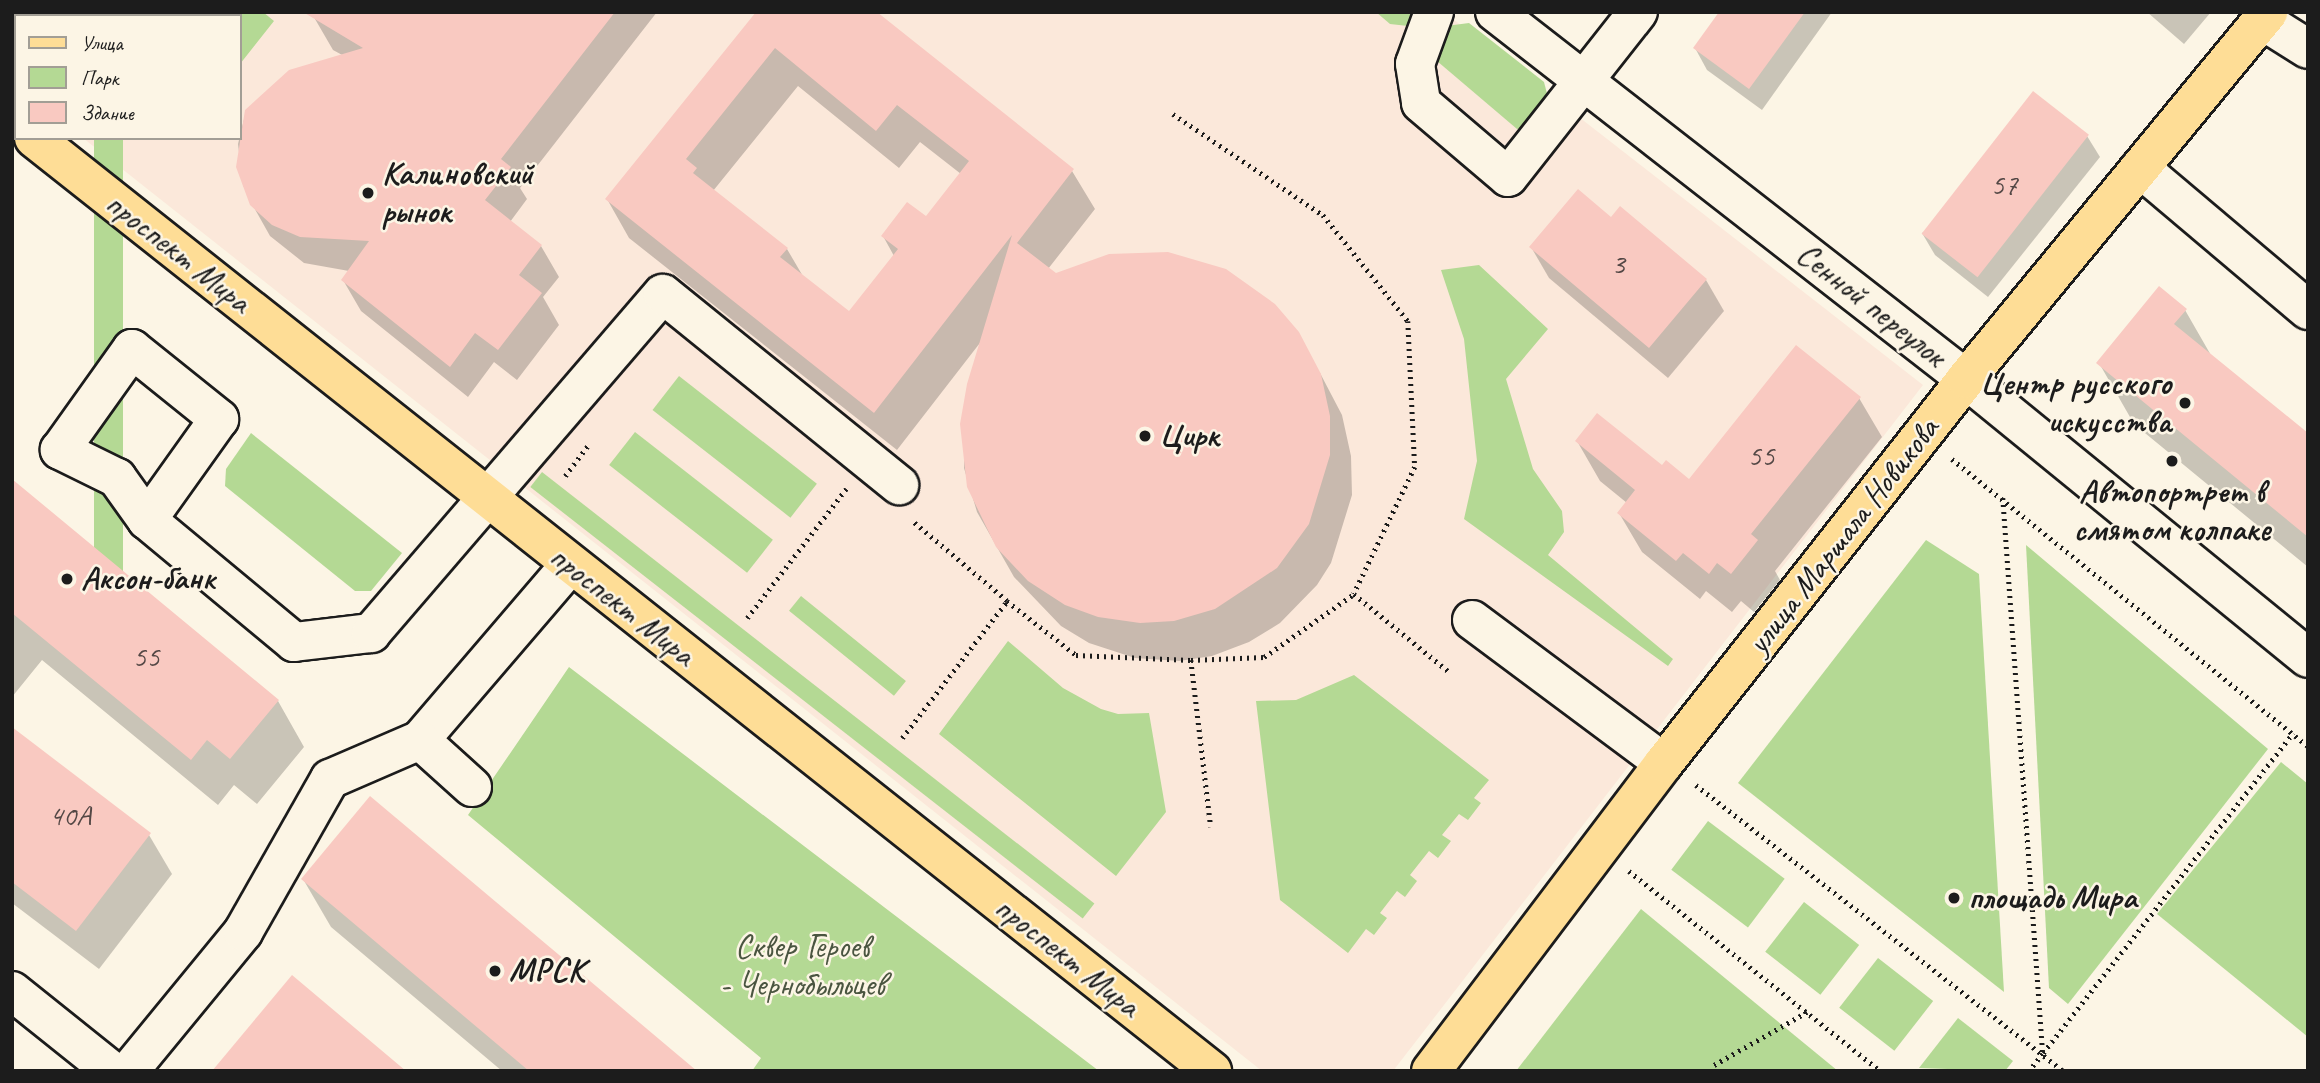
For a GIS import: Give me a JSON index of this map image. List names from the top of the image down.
{
  "streets": {
    "main road": ["проспект Мира", "улица Маршала Новикова"],
    "street": ["Сенной переулок"]
  },
  "crossings": [
    ["Сенной переулок", "улица Маршала Новикова"]
  ],
  "parks": ["Сквер Героев - Чернобыльцев"],
  "places": [
    "Калиновский рынок",
    "Центр русского искусства",
    "Цирк",
    "Автопортрет в смятом колпаке",
    "Аксон-банк",
    "площадь Мира",
    "МРСК"
  ],
  "house_numbers": [
    "57",
    "3",
    "55",
    "55",
    "40А"
  ],
  "legend": ["Улица", "Парк", "Здание"]
}
